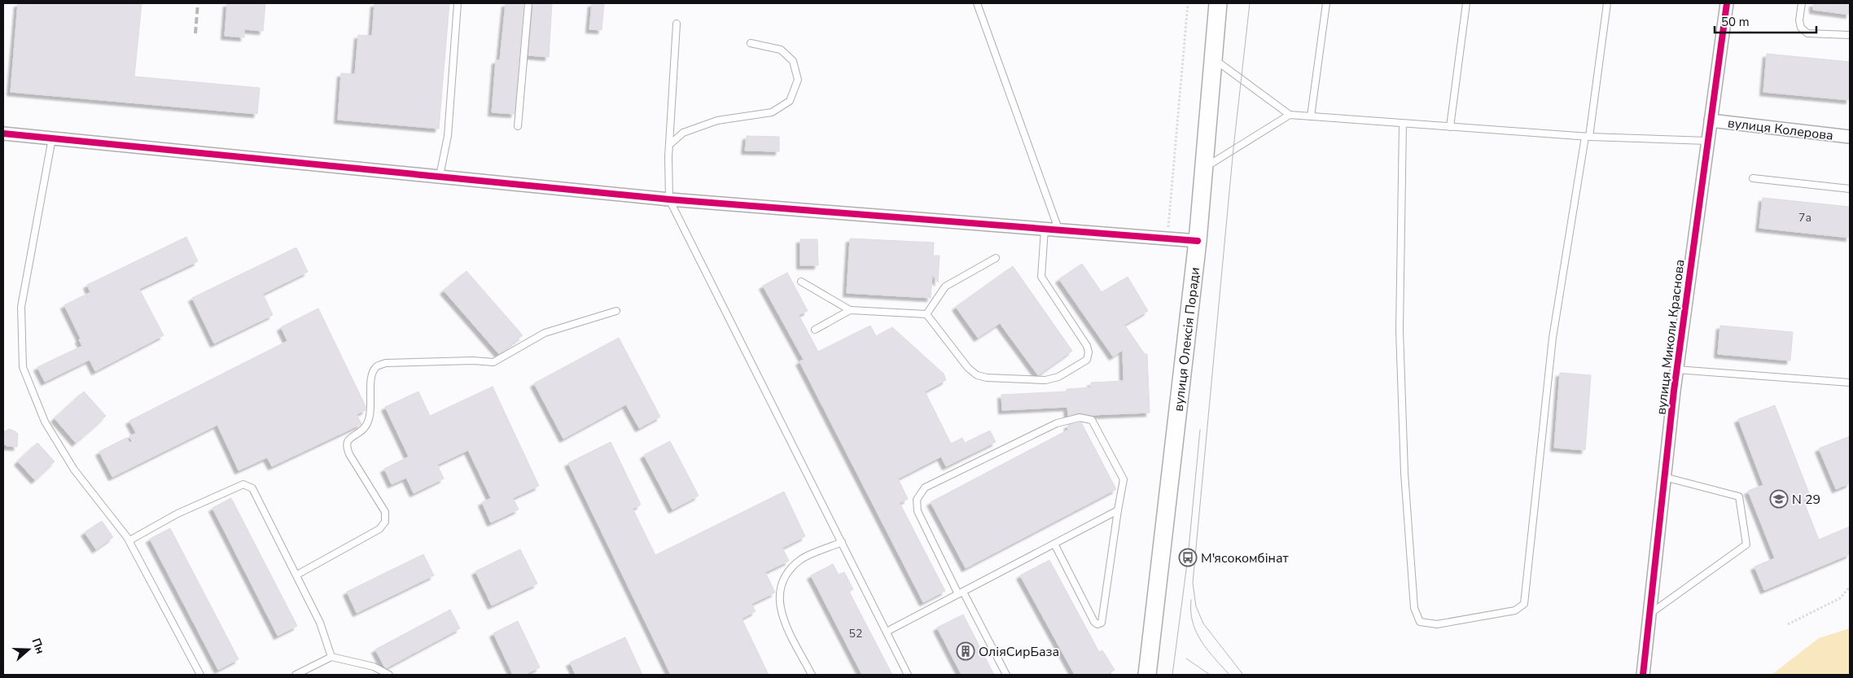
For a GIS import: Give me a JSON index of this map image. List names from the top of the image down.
{
  "streets": {
    "main road": ["вулиця Олексія Поради"],
    "street": ["вулиця Колерова", "вулиця Миколи Краснова"]
  },
  "crossings": [
    ["вулиця Колерова", "вулиця Миколи Краснова"]
  ],
  "places": {
    "school or university": ["N 29"],
    "bus stop": ["М'ясокомбінат"],
    "building": ["ОліяСирБаза"]
  },
  "house_numbers": ["7а", "52"],
  "scale_bar": "50 m",
  "north": "right"
}
